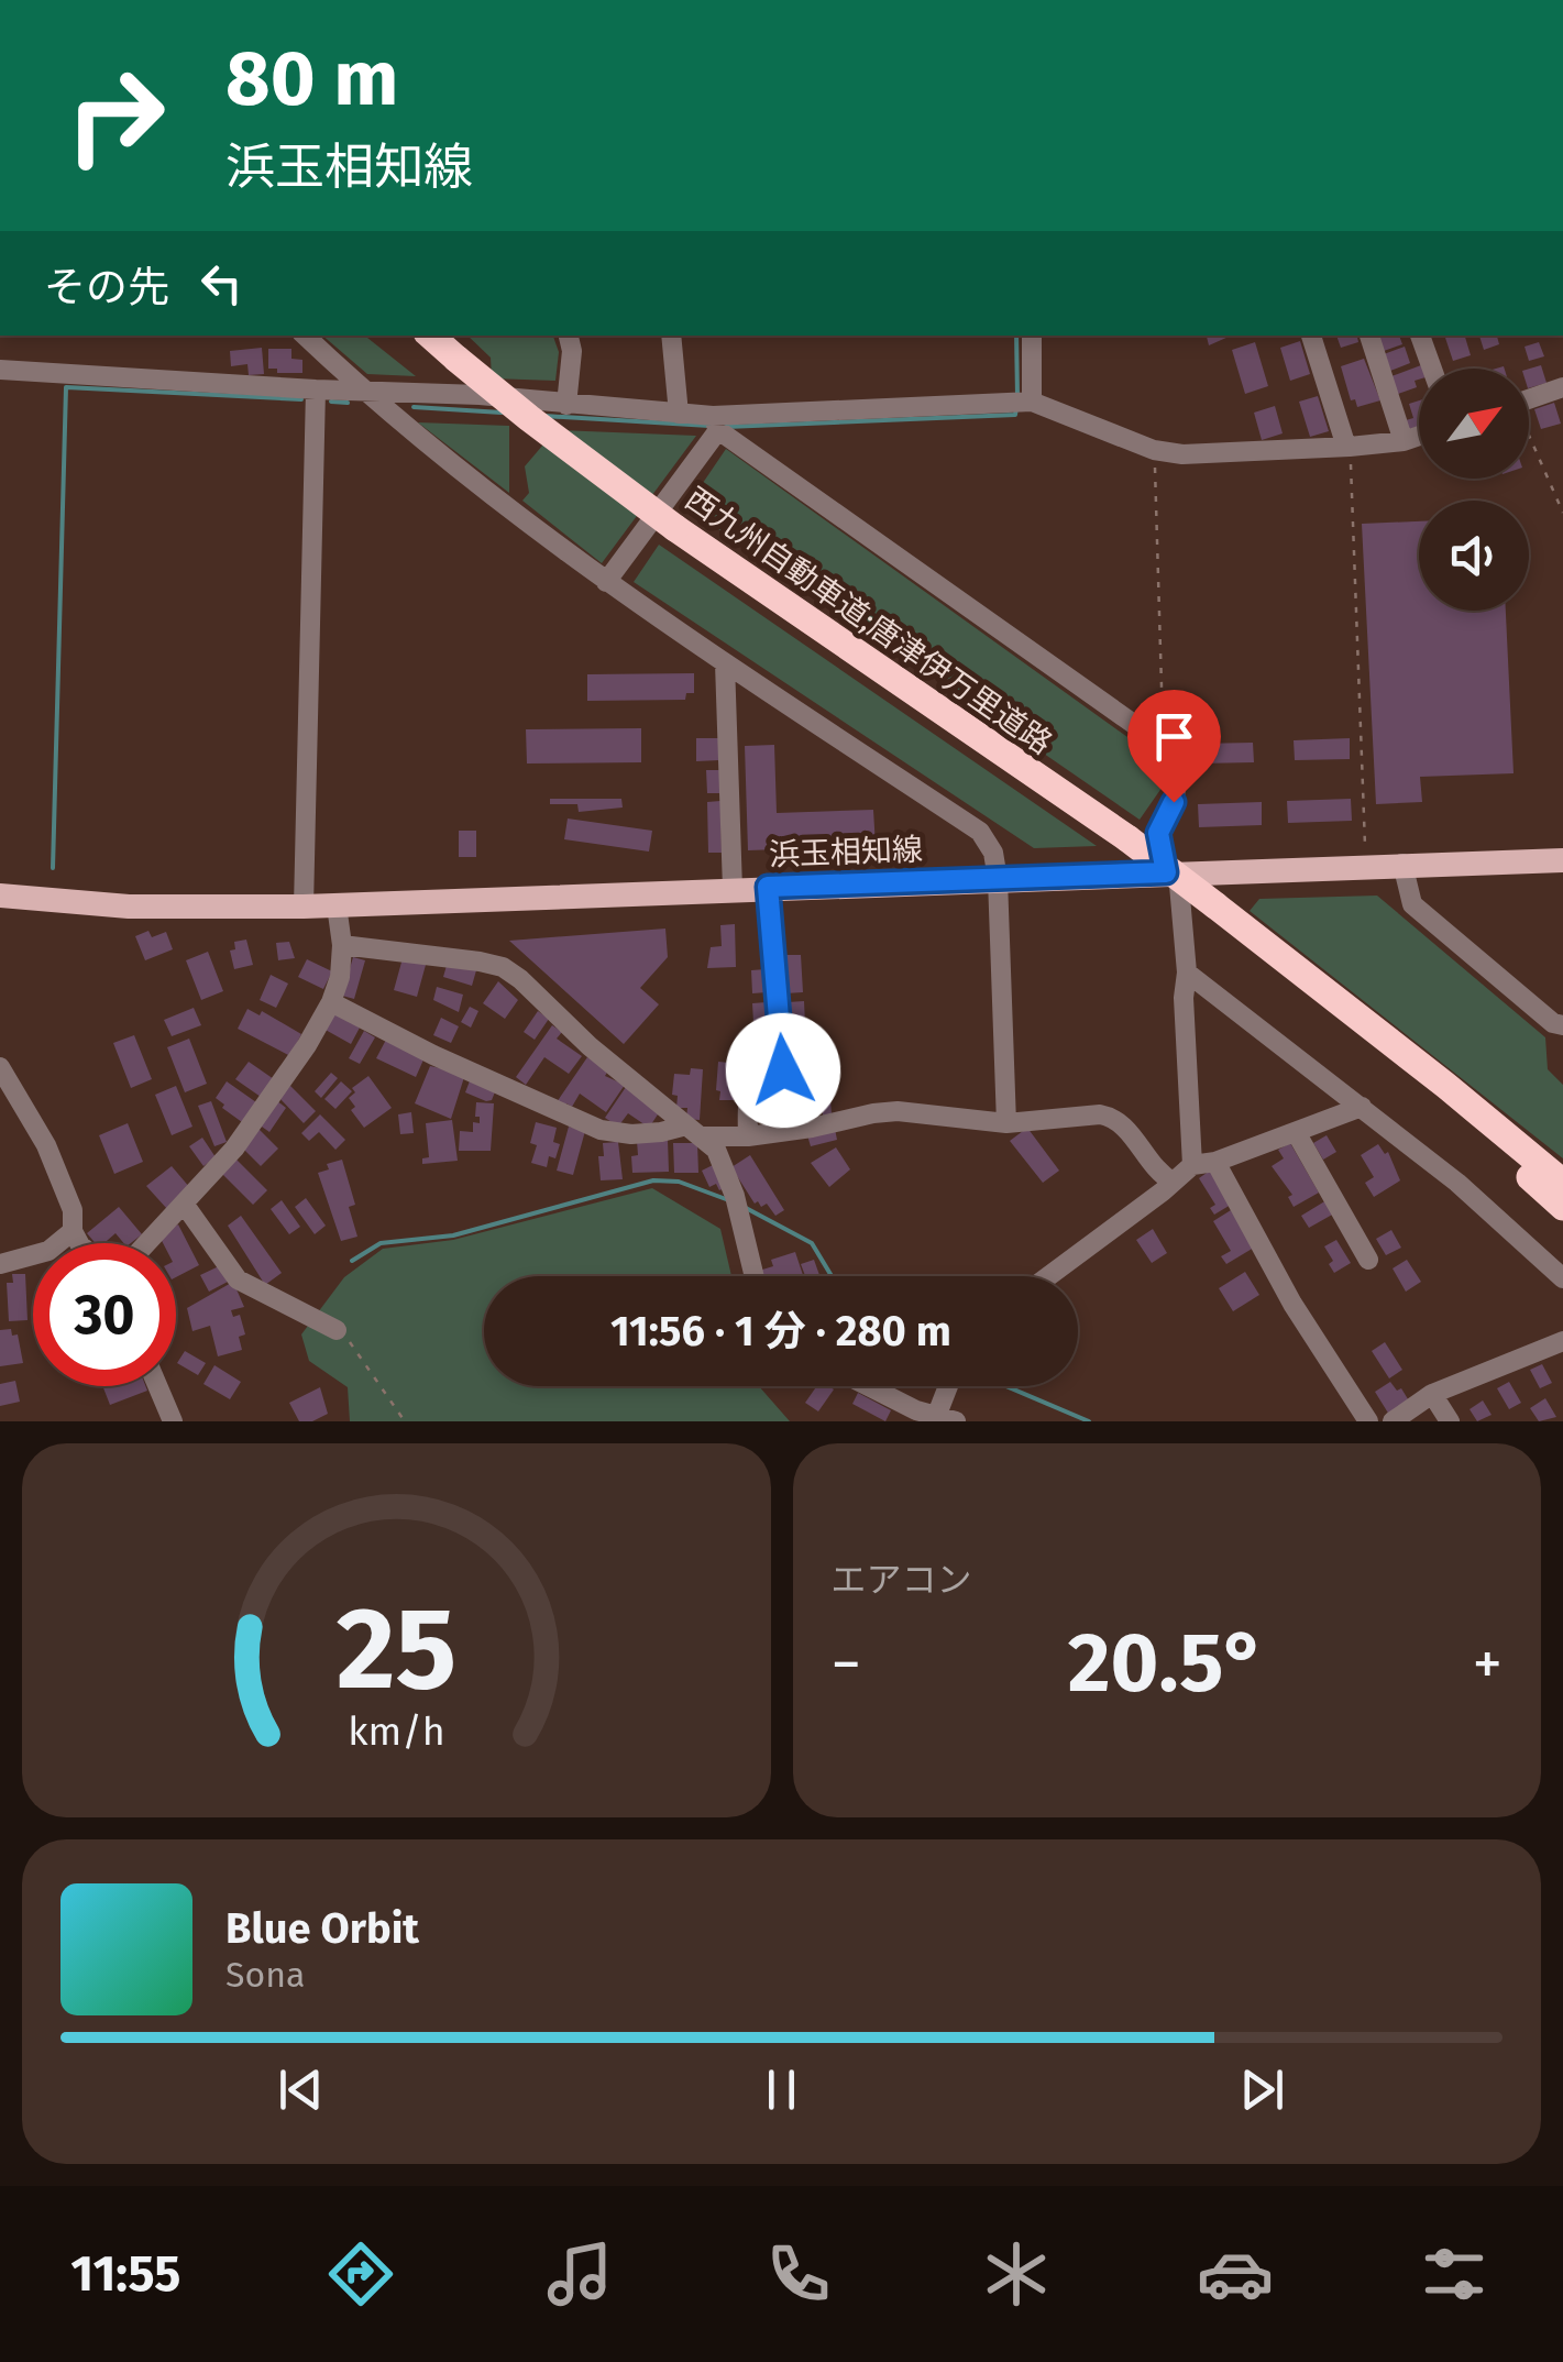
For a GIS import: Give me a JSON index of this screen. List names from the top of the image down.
{
  "streets": {
    "highway": ["西九州自動車道;唐津伊万里道路"],
    "main road": ["浜玉相知線"]
  },
  "north": "top right",
  "page": {
    "turn": ["80 m", "浜玉相知線"],
    "then": "その先",
    "limit": "30",
    "trip": "11:56 · 1 分 · 280 m",
    "tile": "エアコン",
    "heat": ["−", "20.5°", "+"],
    "song": ["Blue Orbit", "Sona"],
    "tabs": "11:55",
    "gauge": ["25", "km/h"]
  }
}
